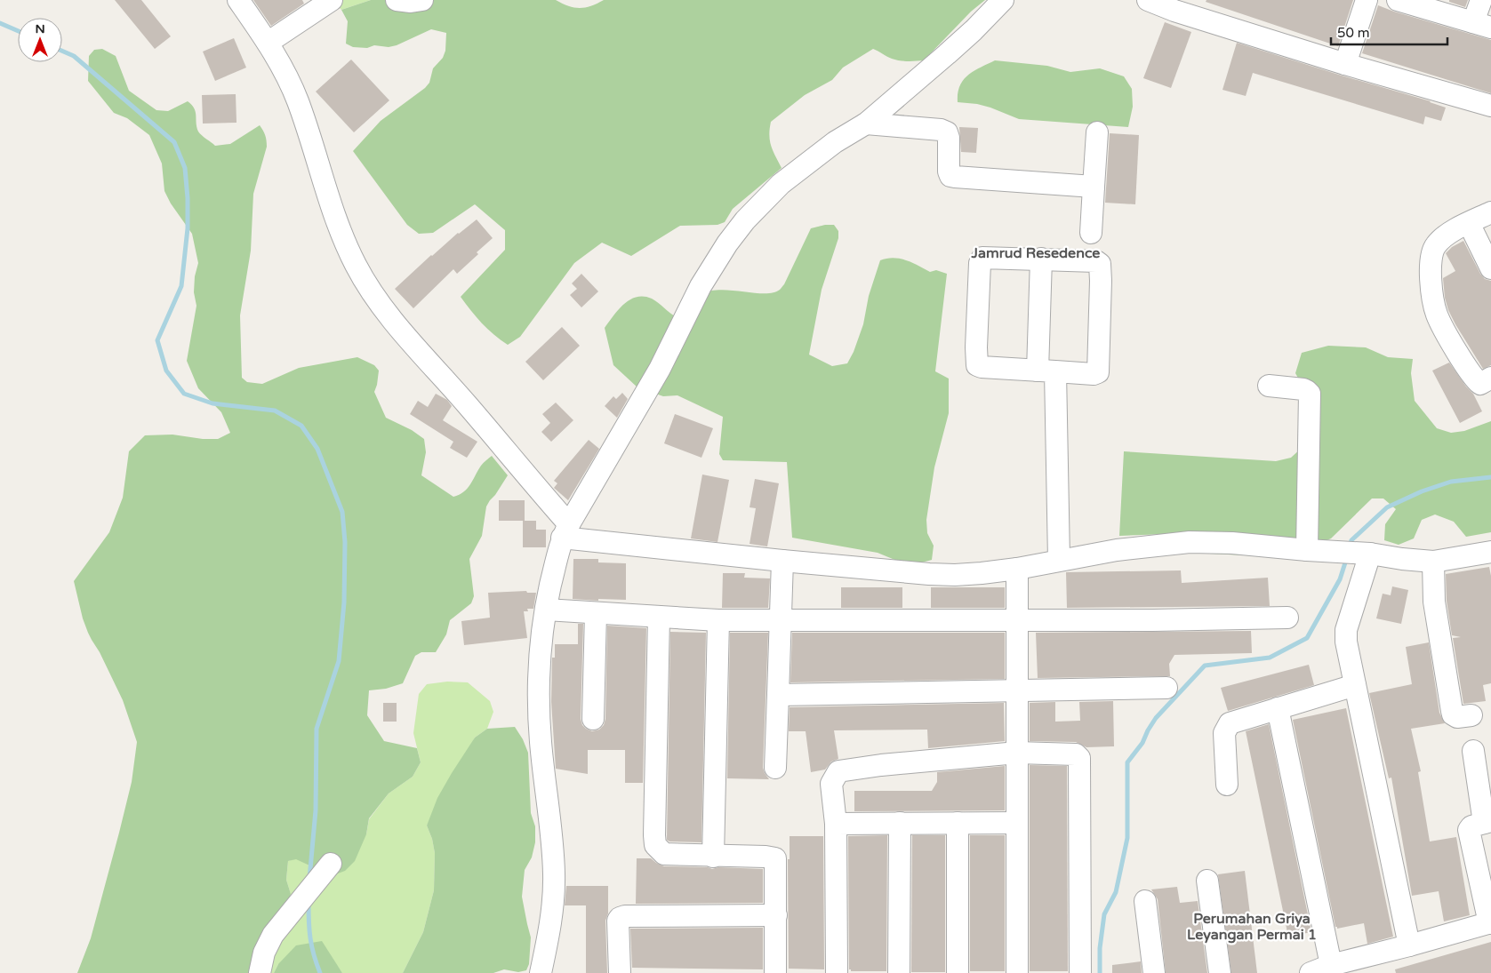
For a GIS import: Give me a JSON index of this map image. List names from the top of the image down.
{
  "districts": ["Jamrud Resedence", "Perumahan Griya Leyangan Permai 1"],
  "scale_bar": "50 m",
  "north": "top"
}
